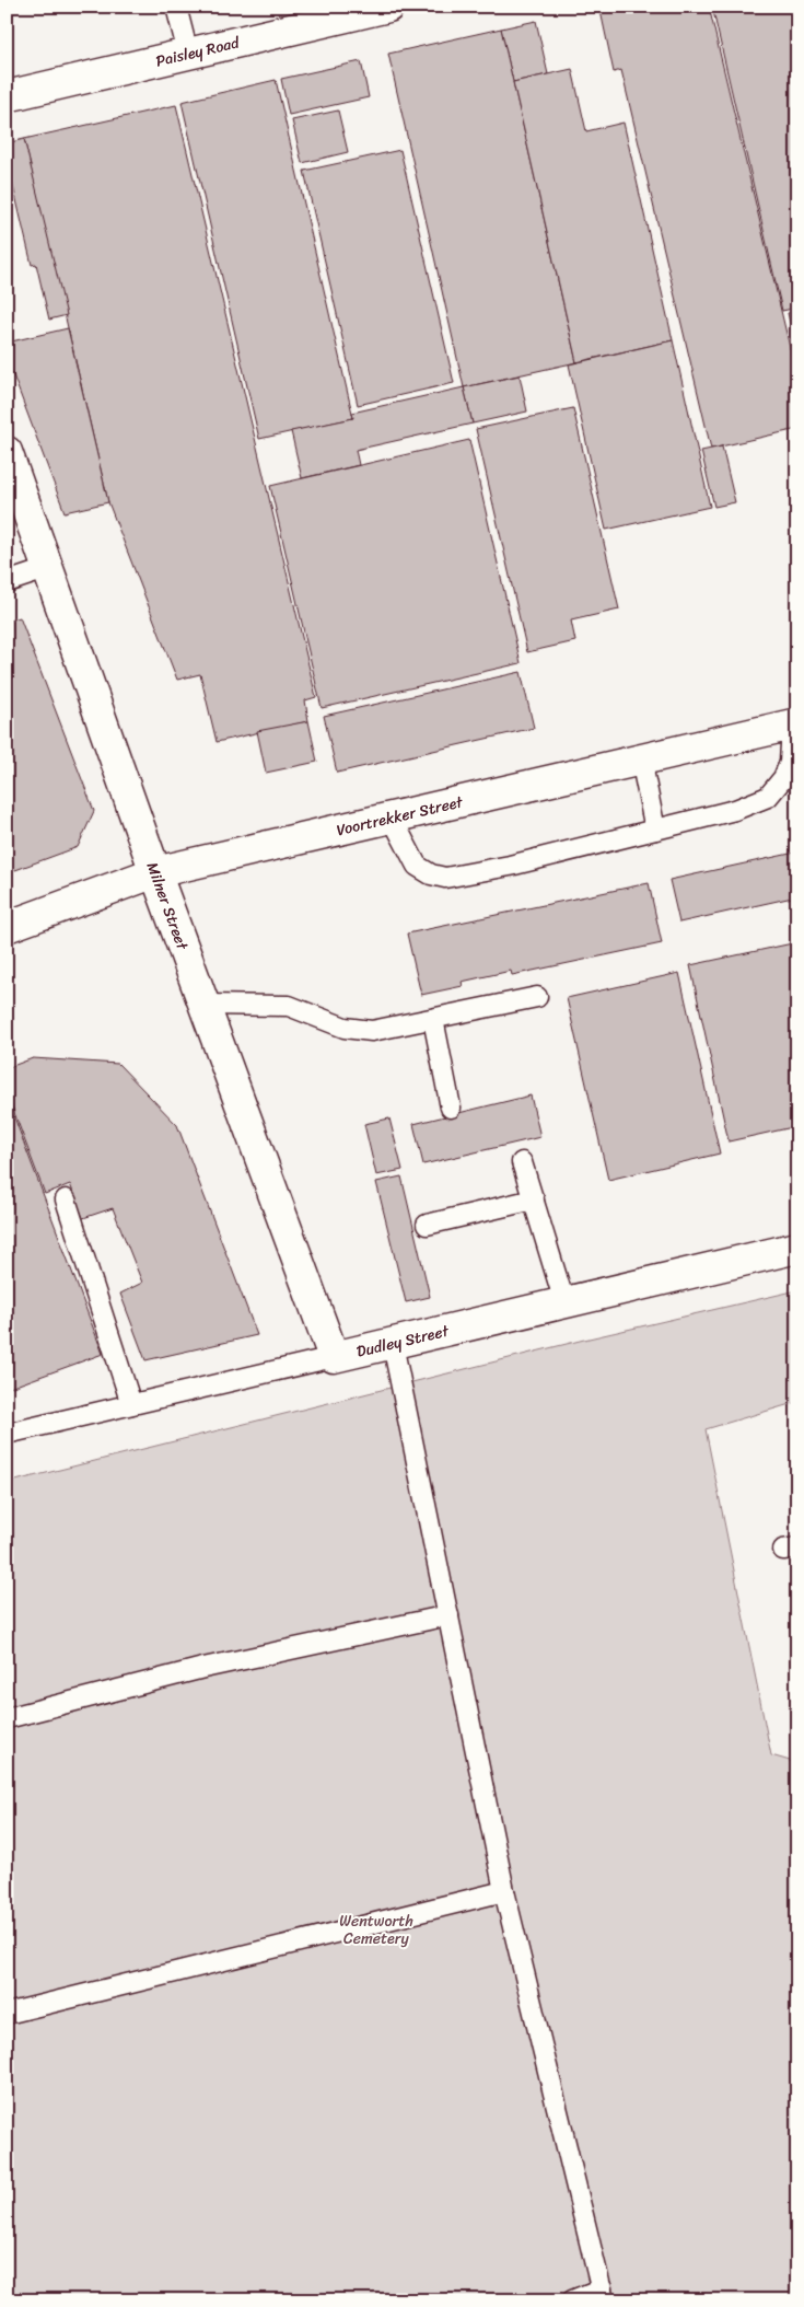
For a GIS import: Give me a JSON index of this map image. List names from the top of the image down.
{
  "streets": {
    "street": [
      "Paisley Road",
      "Voortrekker Street",
      "Milner Street",
      "Dudley Street"
    ]
  },
  "crossings": [
    ["Voortrekker Street", "Milner Street"],
    ["Milner Street", "Dudley Street"]
  ],
  "parks": ["Wentworth Cemetery"]
}
